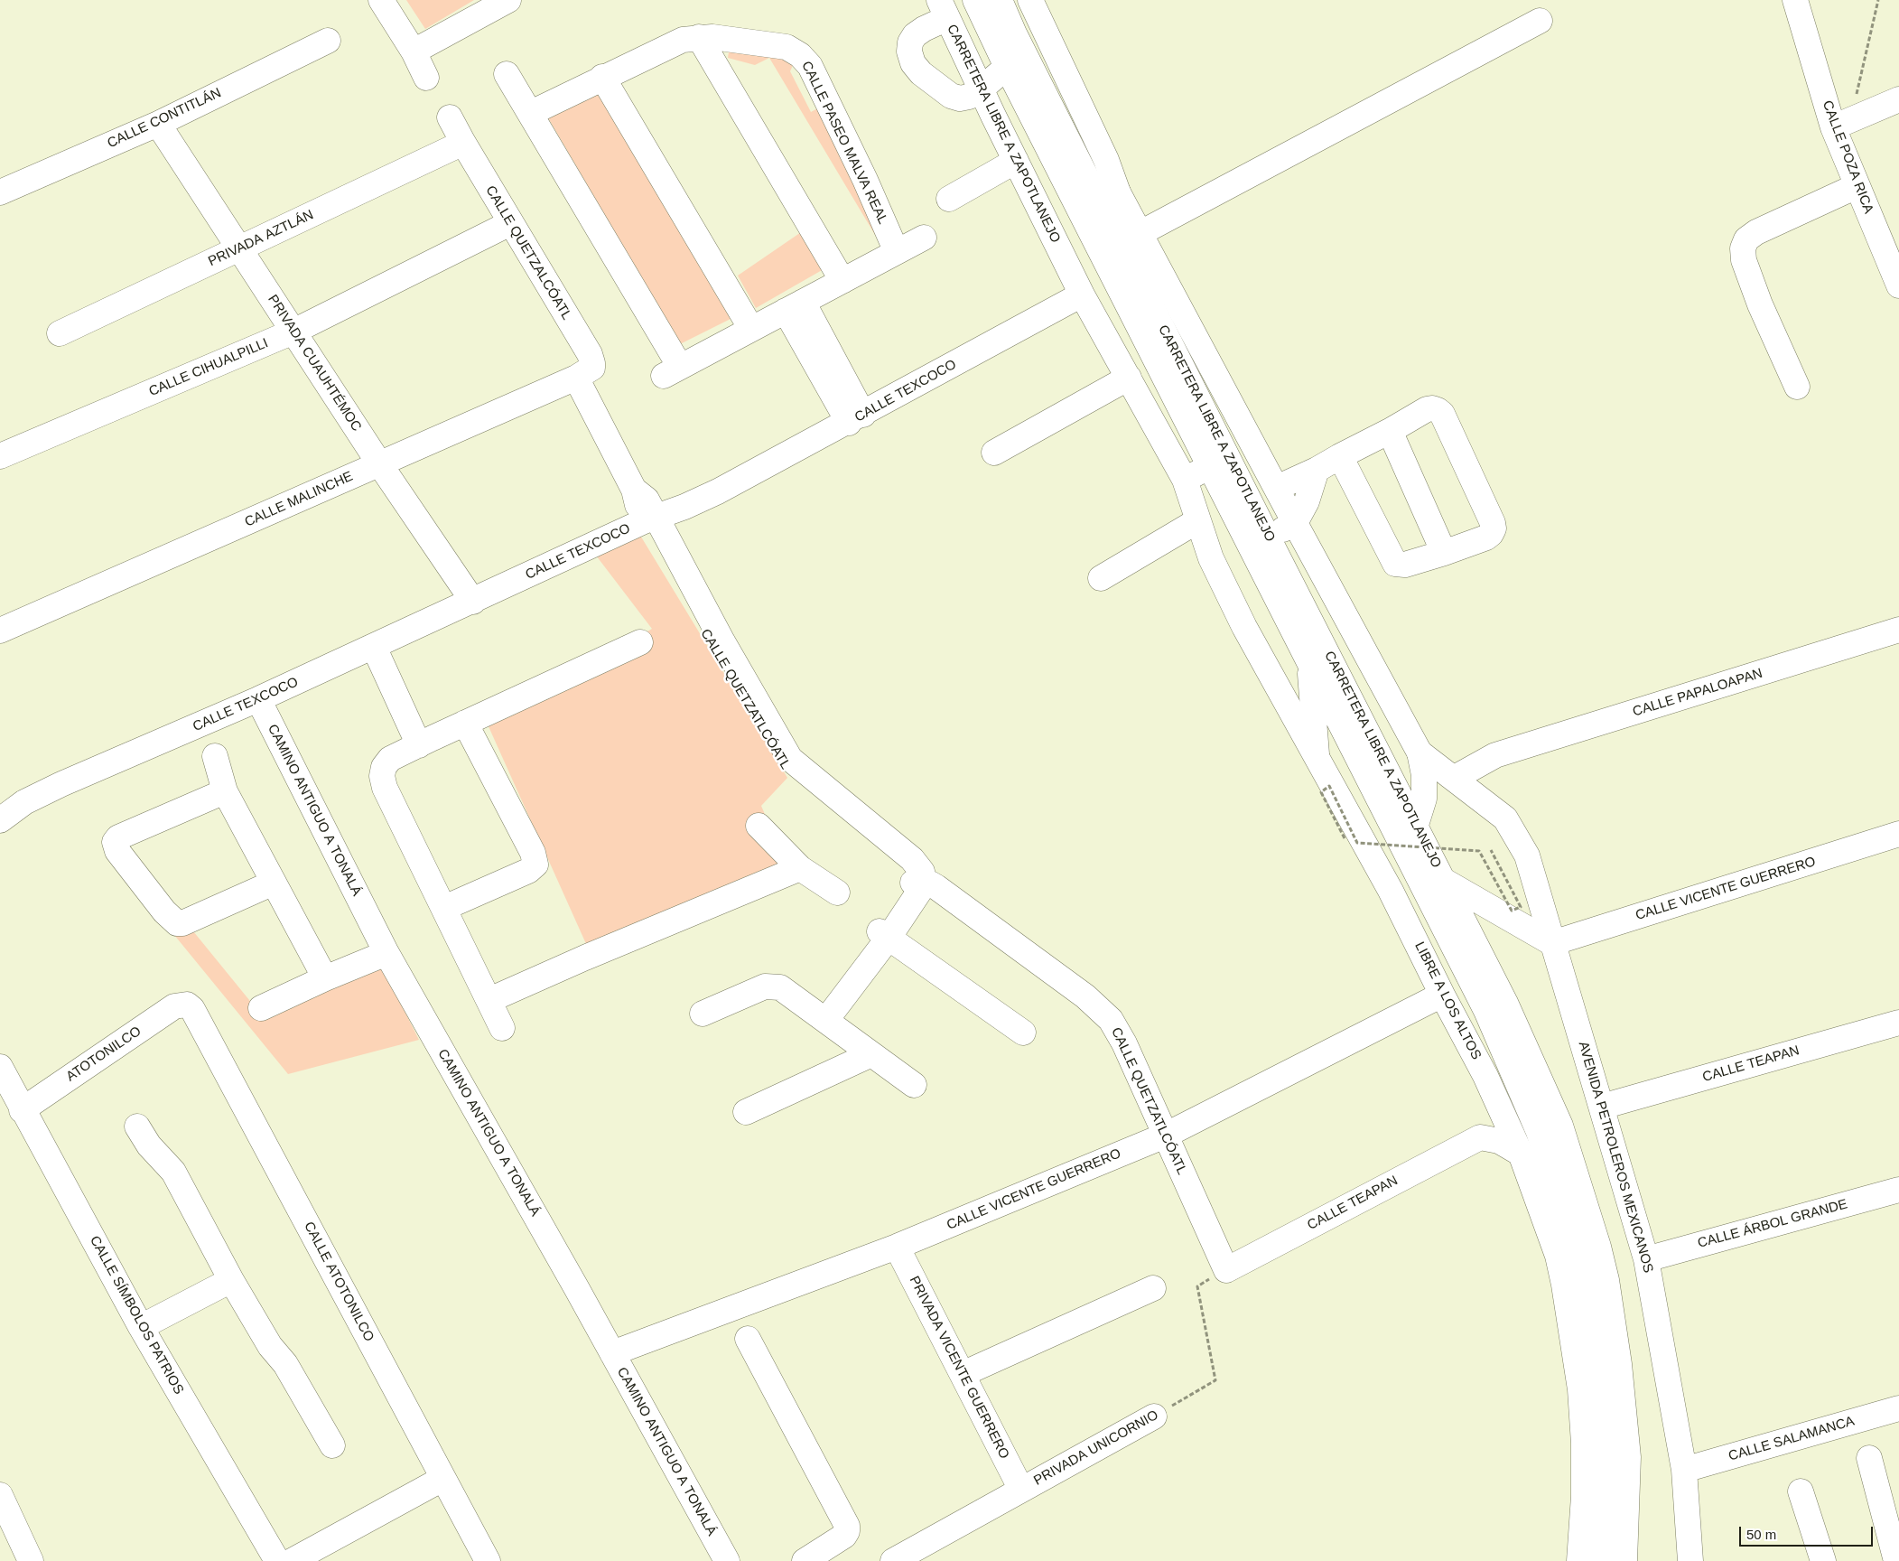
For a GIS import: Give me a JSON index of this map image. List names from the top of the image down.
{
  "streets": {
    "street": [
      "CALLE CONTITLÁN",
      "CARRETERA LIBRE A ZAPOTLANEJO",
      "CALLE PASEO MALVA REAL",
      "CALLE POZA RICA",
      "PRIVADA AZTLÁN",
      "CALLE QUETZALCÓATL",
      "PRIVADA CUAUHTÉMOC",
      "CALLE CIHUALPILLI",
      "CALLE TEXCOCO",
      "CALLE MALINCHE",
      "CALLE PAPALOAPAN",
      "CALLE QUETZATLCÓATL",
      "CAMINO ANTIGUO A TONALÁ",
      "CALLE VICENTE GUERRERO",
      "LIBRE A LOS ALTOS",
      "ATOTONILCO",
      "CALLE TEAPAN",
      "AVENIDA PETROLEROS MEXICANOS",
      "CALLE ÁRBOL GRANDE",
      "CALLE ATOTONILCO",
      "CALLE SÍMBOLOS PATRIOS",
      "PRIVADA VICENTE GUERRERO",
      "CALLE SALAMANCA",
      "PRIVADA UNICORNIO"
    ]
  },
  "crossings": [
    ["CALLE CONTITLÁN", "PRIVADA CUAUHTÉMOC"],
    ["CARRETERA LIBRE A ZAPOTLANEJO", "CALLE TEXCOCO"],
    ["CARRETERA LIBRE A ZAPOTLANEJO", "LIBRE A LOS ALTOS"],
    ["PRIVADA AZTLÁN", "CALLE QUETZALCÓATL"],
    ["PRIVADA AZTLÁN", "PRIVADA CUAUHTÉMOC"],
    ["CALLE QUETZALCÓATL", "CALLE CIHUALPILLI"],
    ["CALLE QUETZALCÓATL", "CALLE MALINCHE"],
    ["CALLE QUETZALCÓATL", "CALLE QUETZATLCÓATL"],
    ["PRIVADA CUAUHTÉMOC", "CALLE CIHUALPILLI"],
    ["PRIVADA CUAUHTÉMOC", "CALLE TEXCOCO"],
    ["PRIVADA CUAUHTÉMOC", "CALLE MALINCHE"],
    ["CALLE TEXCOCO", "CALLE QUETZATLCÓATL"],
    ["CALLE TEXCOCO", "CAMINO ANTIGUO A TONALÁ"],
    ["CALLE MALINCHE", "CALLE QUETZATLCÓATL"],
    ["CALLE PAPALOAPAN", "AVENIDA PETROLEROS MEXICANOS"],
    ["CALLE QUETZATLCÓATL", "CALLE VICENTE GUERRERO"],
    ["CALLE QUETZATLCÓATL", "CALLE TEAPAN"],
    ["CAMINO ANTIGUO A TONALÁ", "CALLE VICENTE GUERRERO"],
    ["CALLE VICENTE GUERRERO", "LIBRE A LOS ALTOS"],
    ["CALLE VICENTE GUERRERO", "AVENIDA PETROLEROS MEXICANOS"],
    ["CALLE VICENTE GUERRERO", "PRIVADA VICENTE GUERRERO"],
    ["ATOTONILCO", "CALLE ATOTONILCO"],
    ["ATOTONILCO", "CALLE SÍMBOLOS PATRIOS"],
    ["CALLE TEAPAN", "AVENIDA PETROLEROS MEXICANOS"],
    ["AVENIDA PETROLEROS MEXICANOS", "CALLE ÁRBOL GRANDE"],
    ["AVENIDA PETROLEROS MEXICANOS", "CALLE SALAMANCA"],
    ["PRIVADA VICENTE GUERRERO", "PRIVADA UNICORNIO"]
  ],
  "scale_bar": "50 m"
}
